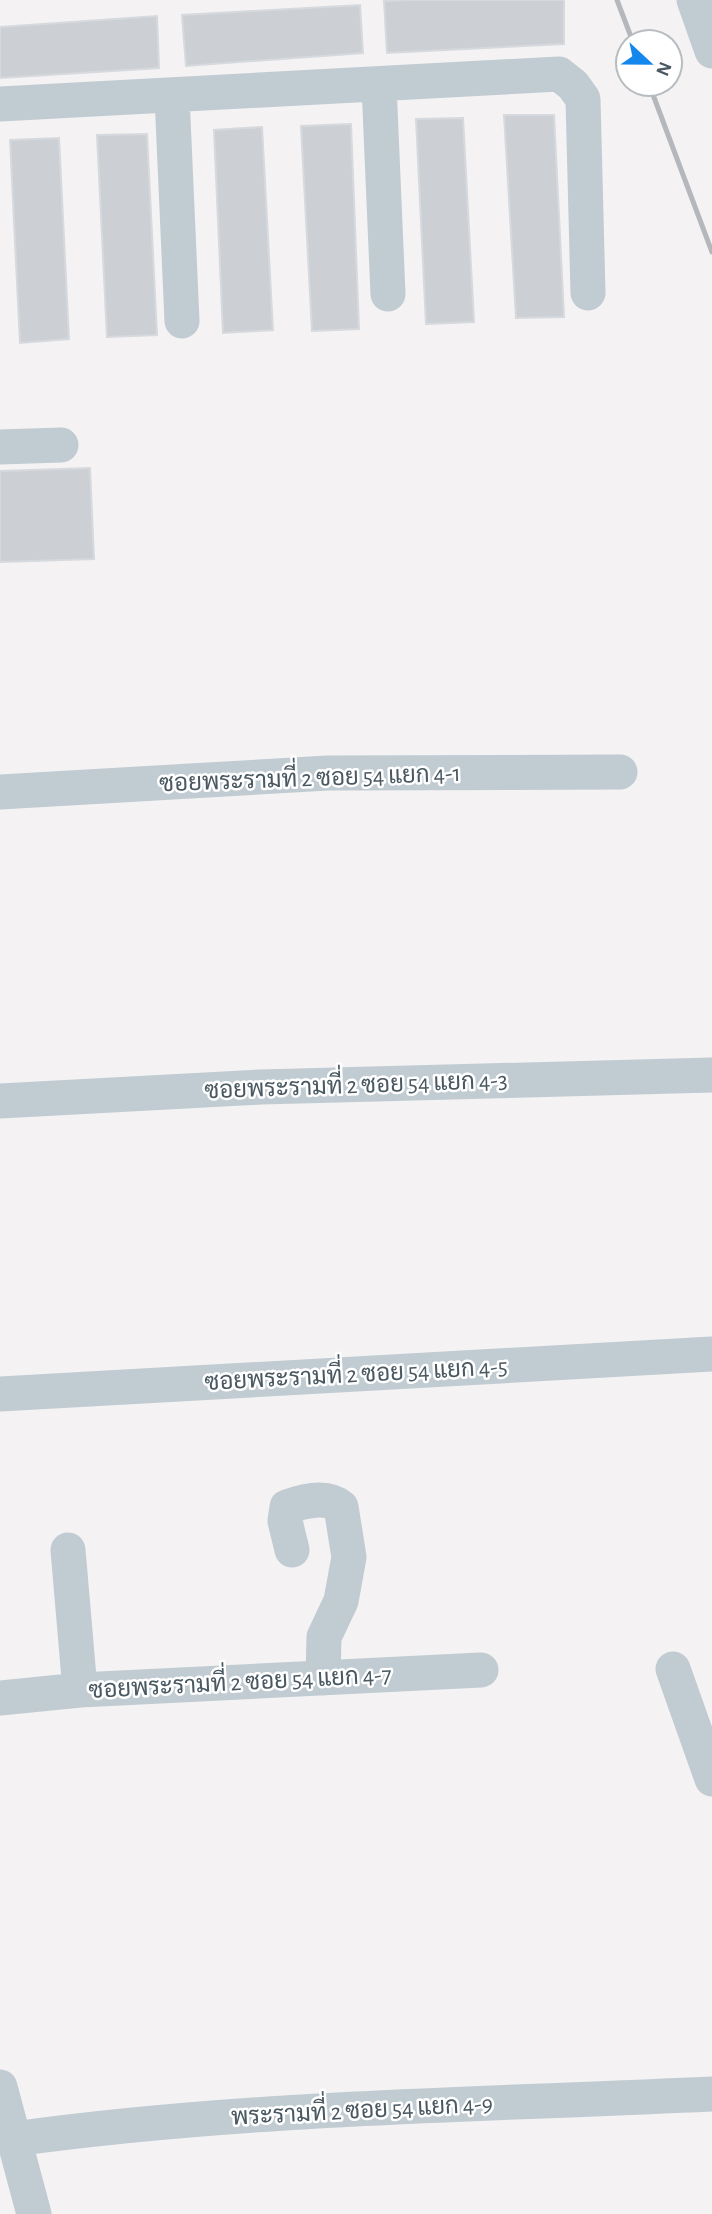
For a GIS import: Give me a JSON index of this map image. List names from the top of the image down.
{
  "streets": {
    "street": [
      "ซอยพระรามที่ 2 ซอย 54 แยก 4-1",
      "ซอยพระรามที่ 2 ซอย 54 แยก 4-3",
      "ซอยพระรามที่ 2 ซอย 54 แยก 4-5",
      "ซอยพระรามที่ 2 ซอย 54 แยก 4-7",
      "พระรามที่ 2 ซอย 54 แยก 4-9"
    ]
  },
  "north": "right"
}
